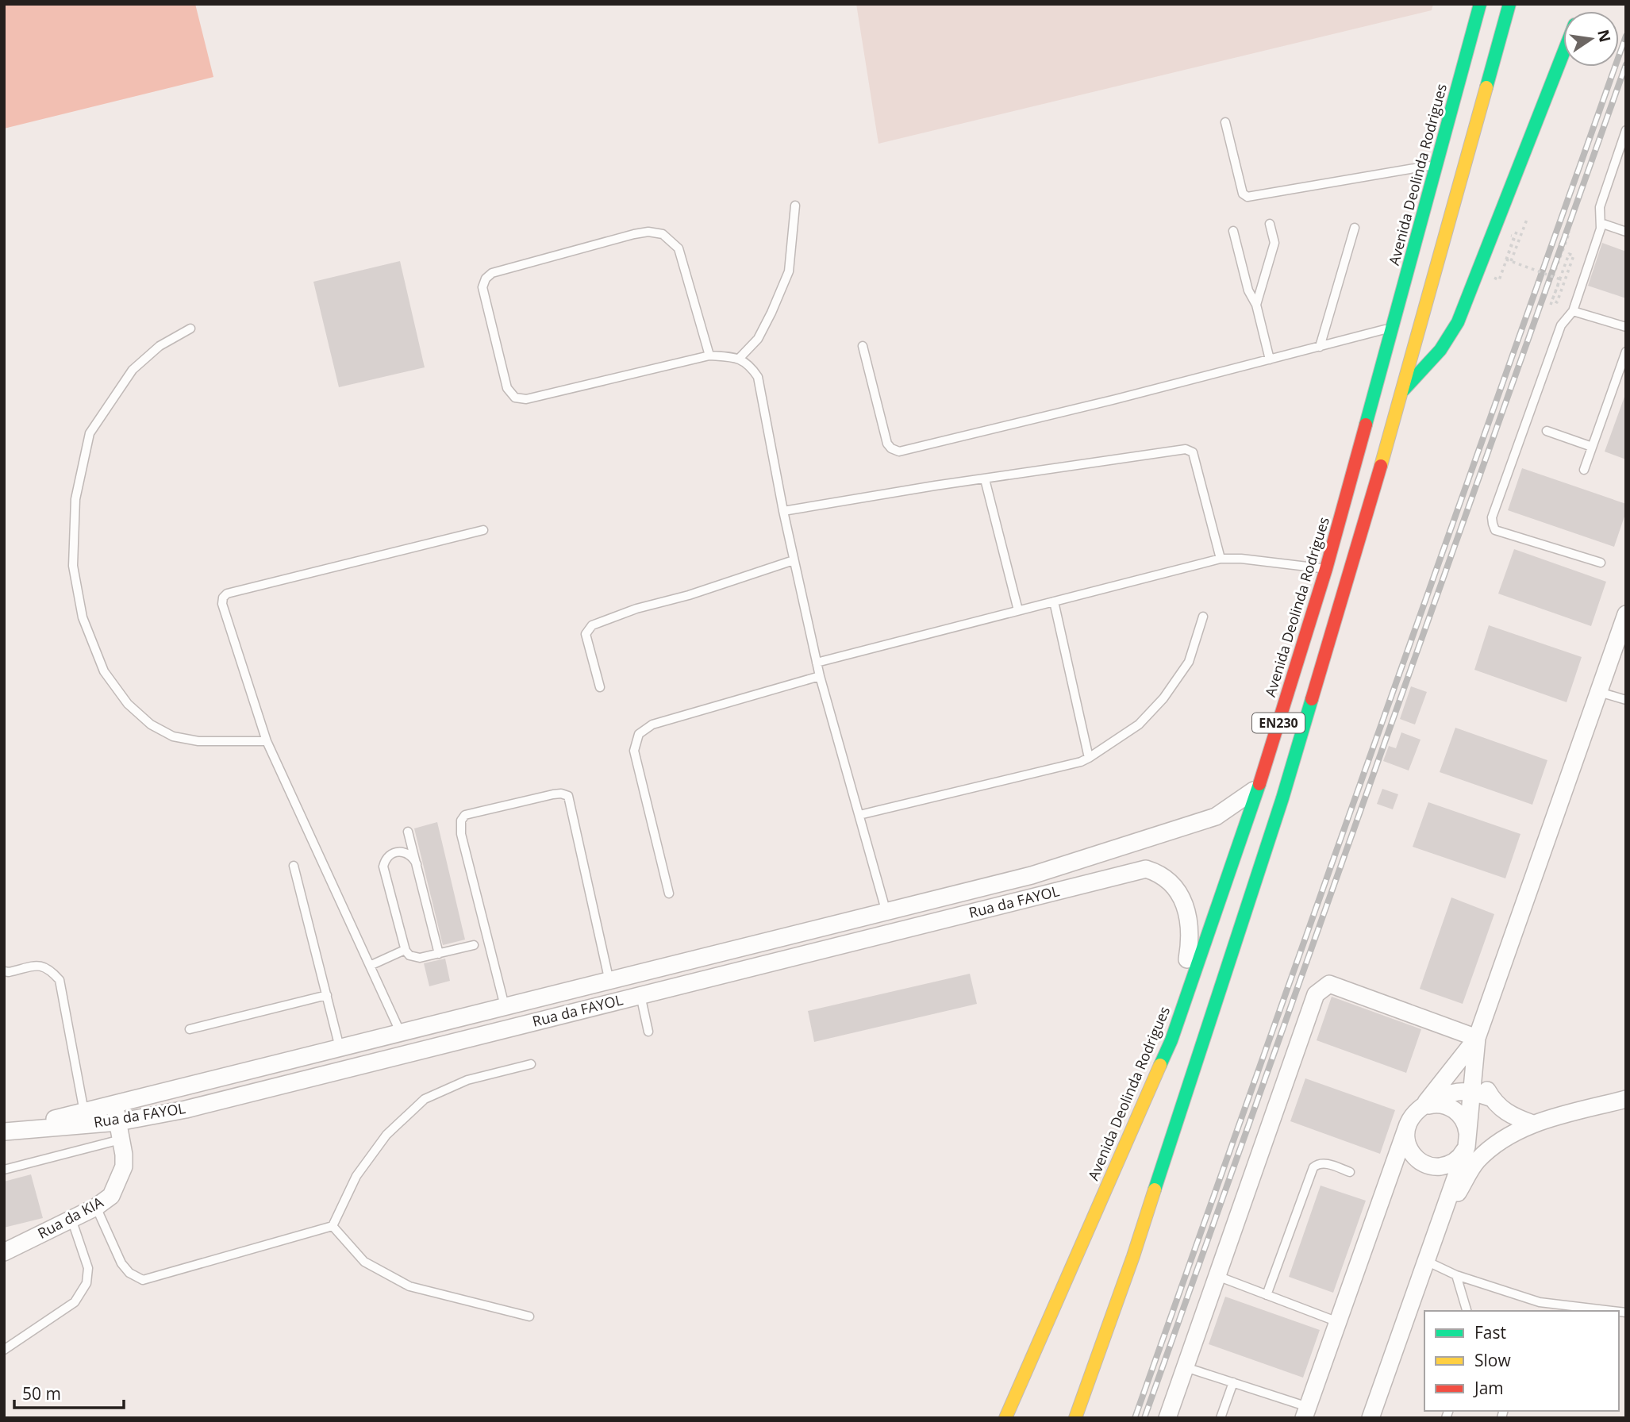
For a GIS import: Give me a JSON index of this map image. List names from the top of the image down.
{
  "streets": {
    "main road": ["Avenida Deolinda Rodrigues", "EN230"],
    "street": ["Rua da FAYOL", "Rua da KIA"]
  },
  "crossings": [
    ["Avenida Deolinda Rodrigues", "Rua da FAYOL"],
    ["Rua da FAYOL", "Rua da KIA"]
  ],
  "legend": ["Fast", "Slow", "Jam"],
  "scale_bar": "50 m",
  "north": "right"
}
